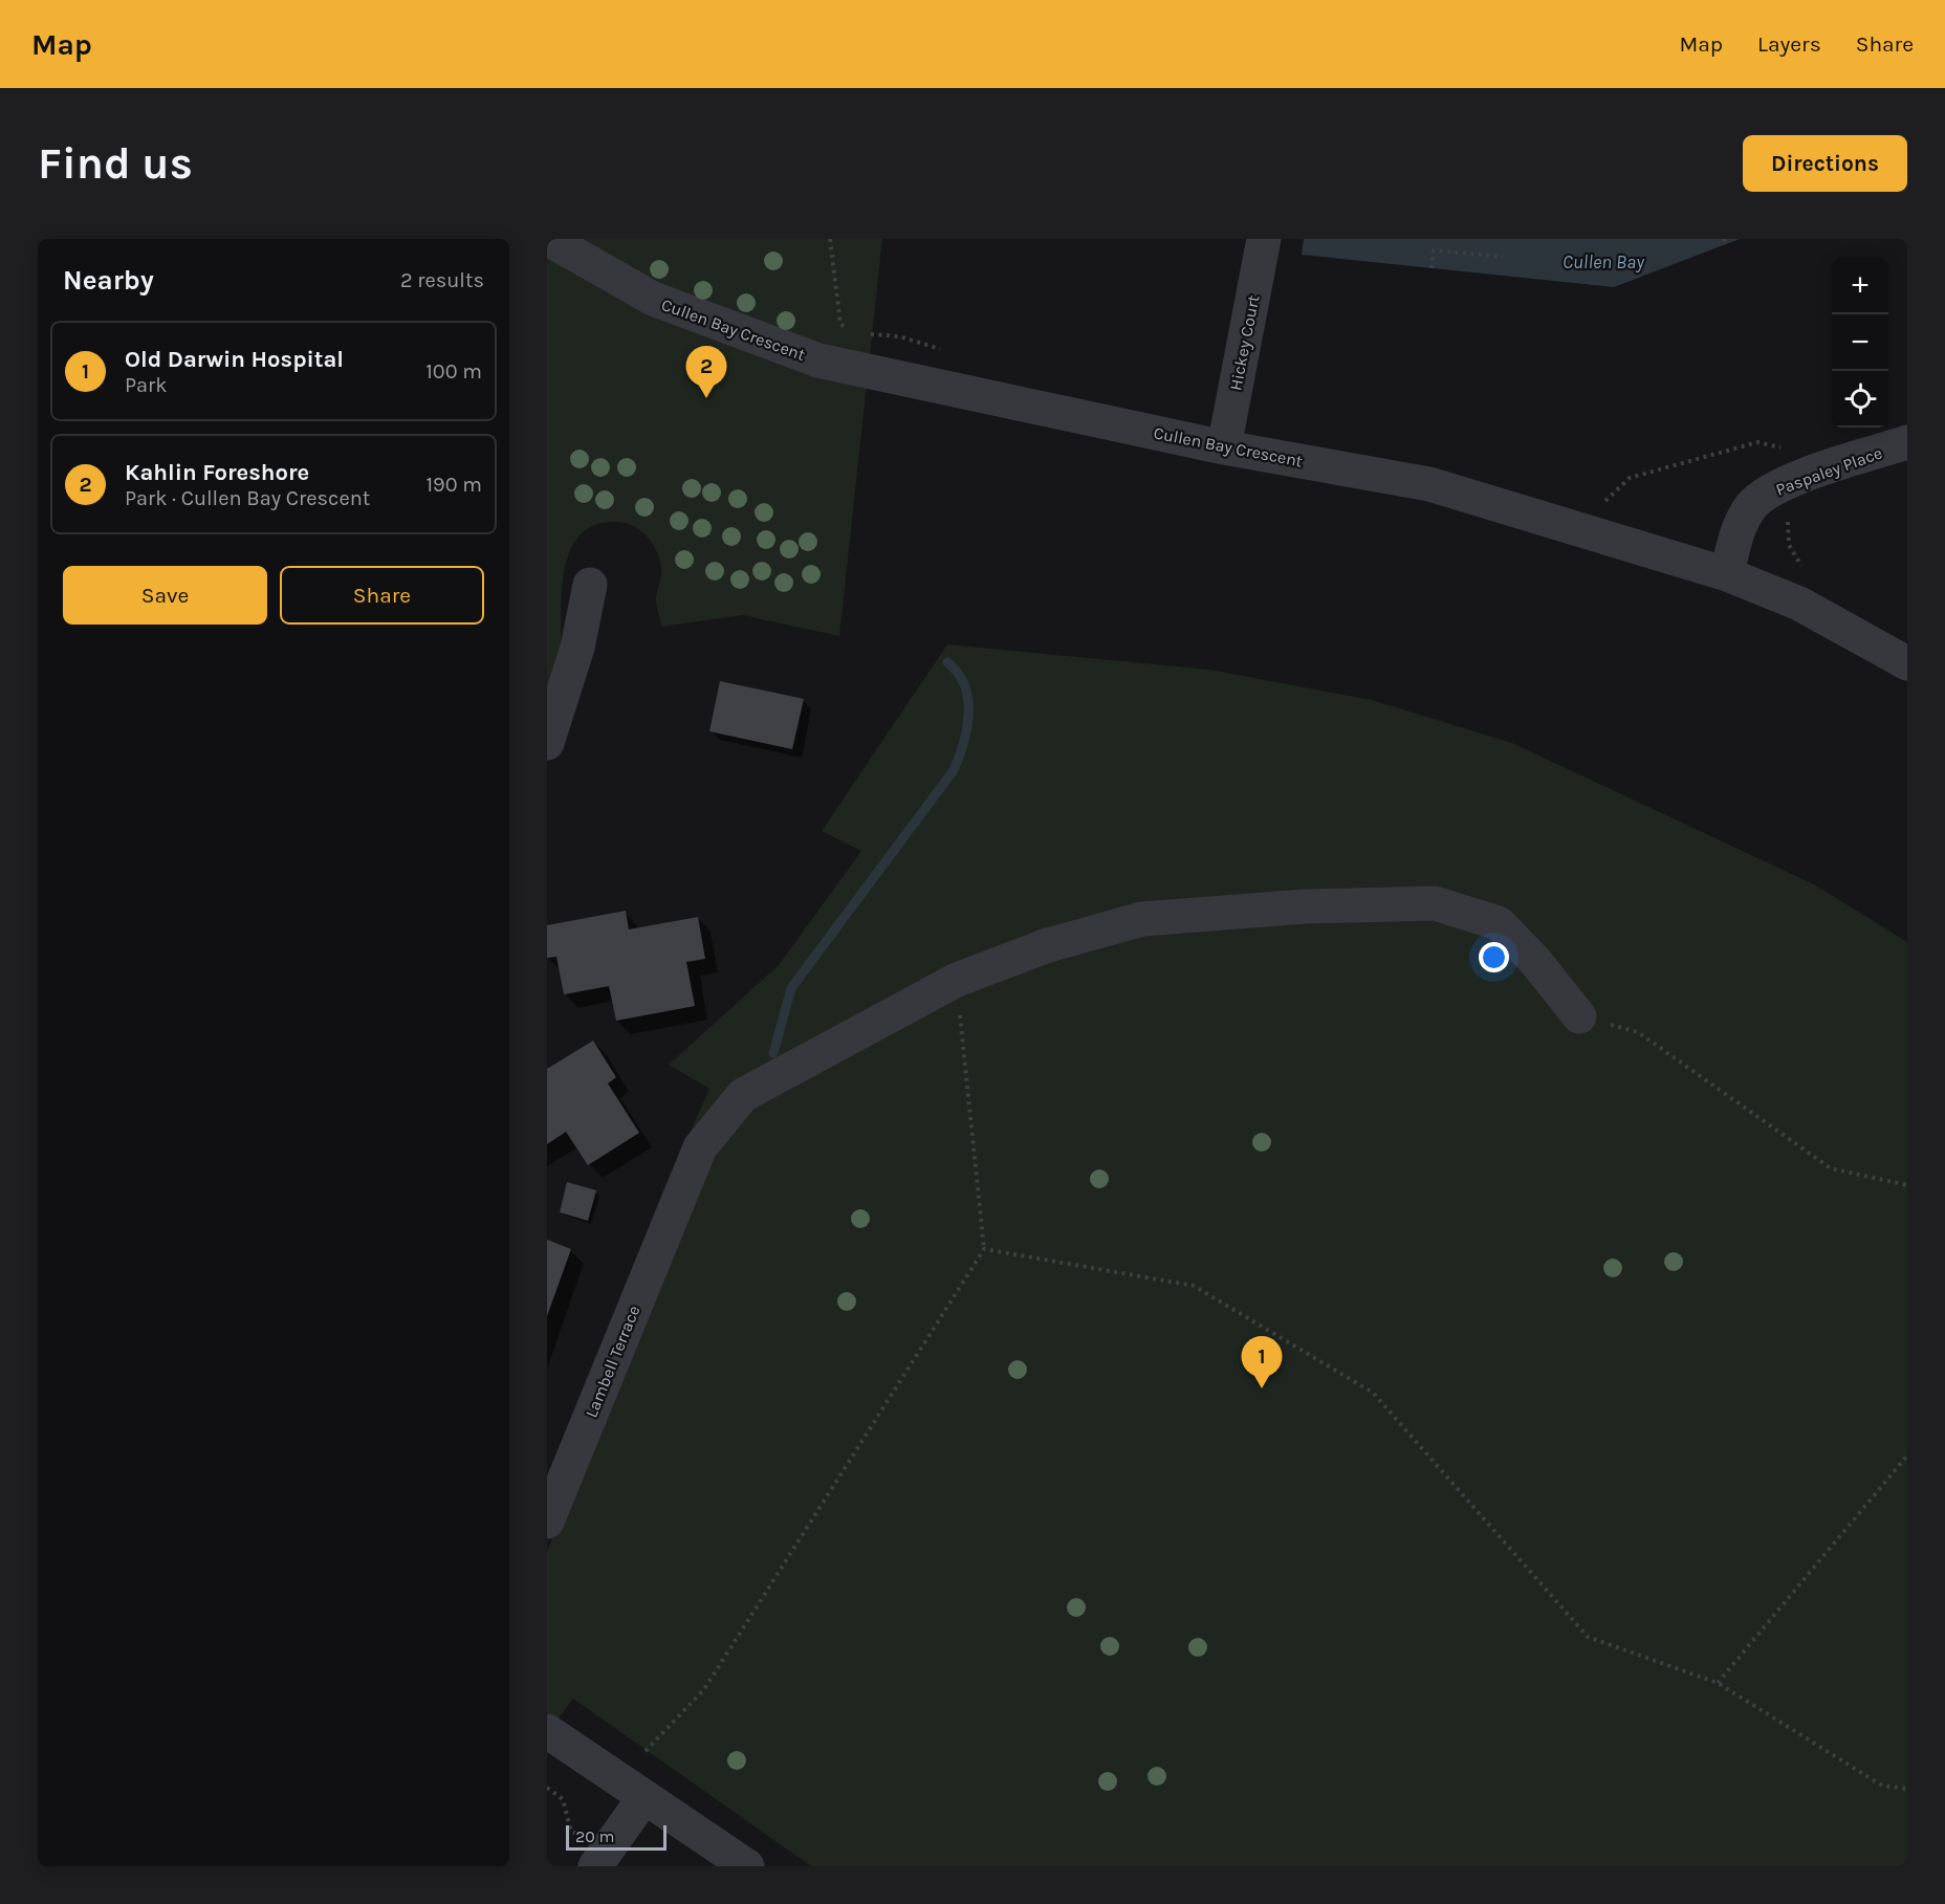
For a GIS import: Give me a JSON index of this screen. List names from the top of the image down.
{
  "streets": {
    "street": [
      "Cullen Bay Crescent",
      "Hickey Court",
      "Paspaley Place",
      "Lambell Terrace"
    ]
  },
  "crossings": [
    ["Cullen Bay Crescent", "Hickey Court"],
    ["Cullen Bay Crescent", "Paspaley Place"]
  ],
  "water": ["Cullen Bay"],
  "scale_bar": "20 m",
  "page": {
    "header": "Map",
    "nav": ["Map", "Layers", "Share"],
    "buttons": [
      "Directions",
      ["Save", "Share"]
    ],
    "title": "Find us",
    "heading": ["Nearby", "2 results"],
    "map_buttons": ["+", "−"],
    "list": [
      {
        "mark": "1",
        "name": "Old Darwin Hospital",
        "note": "Park",
        "value": "100 m"
      },
      {
        "mark": "2",
        "name": "Kahlin Foreshore",
        "note": "Park · Cullen Bay Crescent",
        "value": "190 m"
      }
    ],
    "pins": ["2", "1"],
    "scale": "20 m"
  }
}
